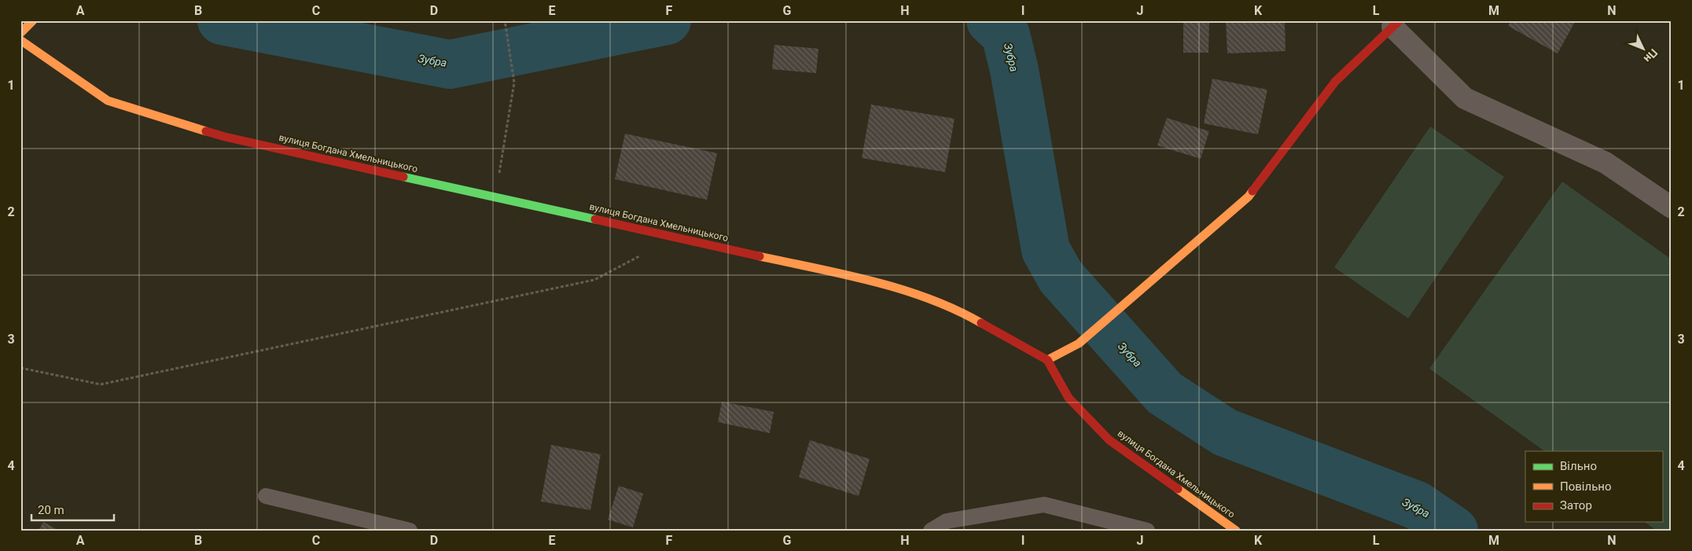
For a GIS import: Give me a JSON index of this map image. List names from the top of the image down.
{
  "streets": {
    "main road": ["вулиця Богдана Хмельницького"]
  },
  "water": ["Зубра"],
  "legend": ["Вільно", "Повільно", "Затор"],
  "scale_bar": "20 m",
  "north": "bottom right",
  "grid": {
    "columns": [
      "A",
      "B",
      "C",
      "D",
      "E",
      "F",
      "G",
      "H",
      "I",
      "J",
      "K",
      "L",
      "M",
      "N"
    ],
    "rows": [
      "1",
      "2",
      "3",
      "4"
    ]
  }
}
